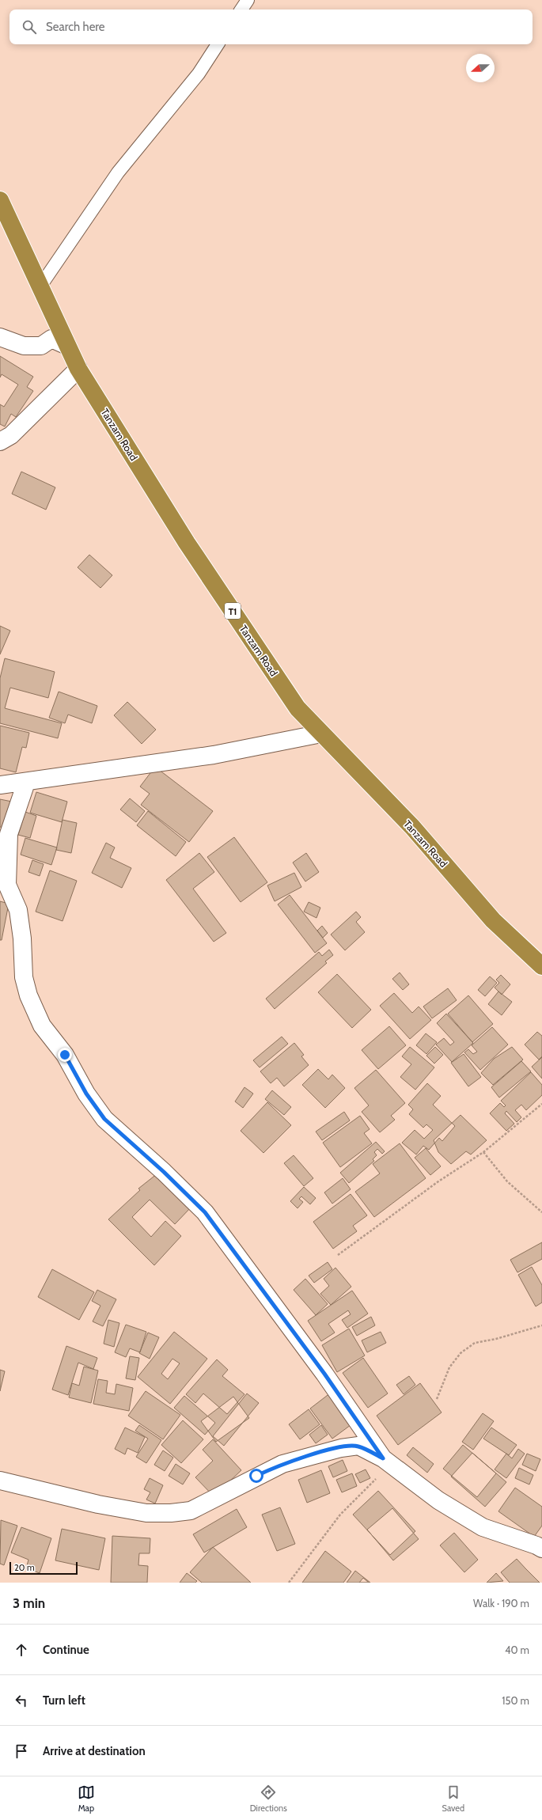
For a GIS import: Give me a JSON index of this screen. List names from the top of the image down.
{
  "streets": {
    "highway": ["Tanzam Road", "T1"]
  },
  "scale_bar": "20 m",
  "north": "left",
  "page": {
    "search": "Search here",
    "scale": "20 m",
    "heading": ["3 min", "Walk · 190 m"],
    "list": [
      ["Continue", "40 m"],
      ["Turn left", "150 m"],
      "Arrive at destination"
    ],
    "nav": ["Map", "Directions", "Saved"]
  }
}
